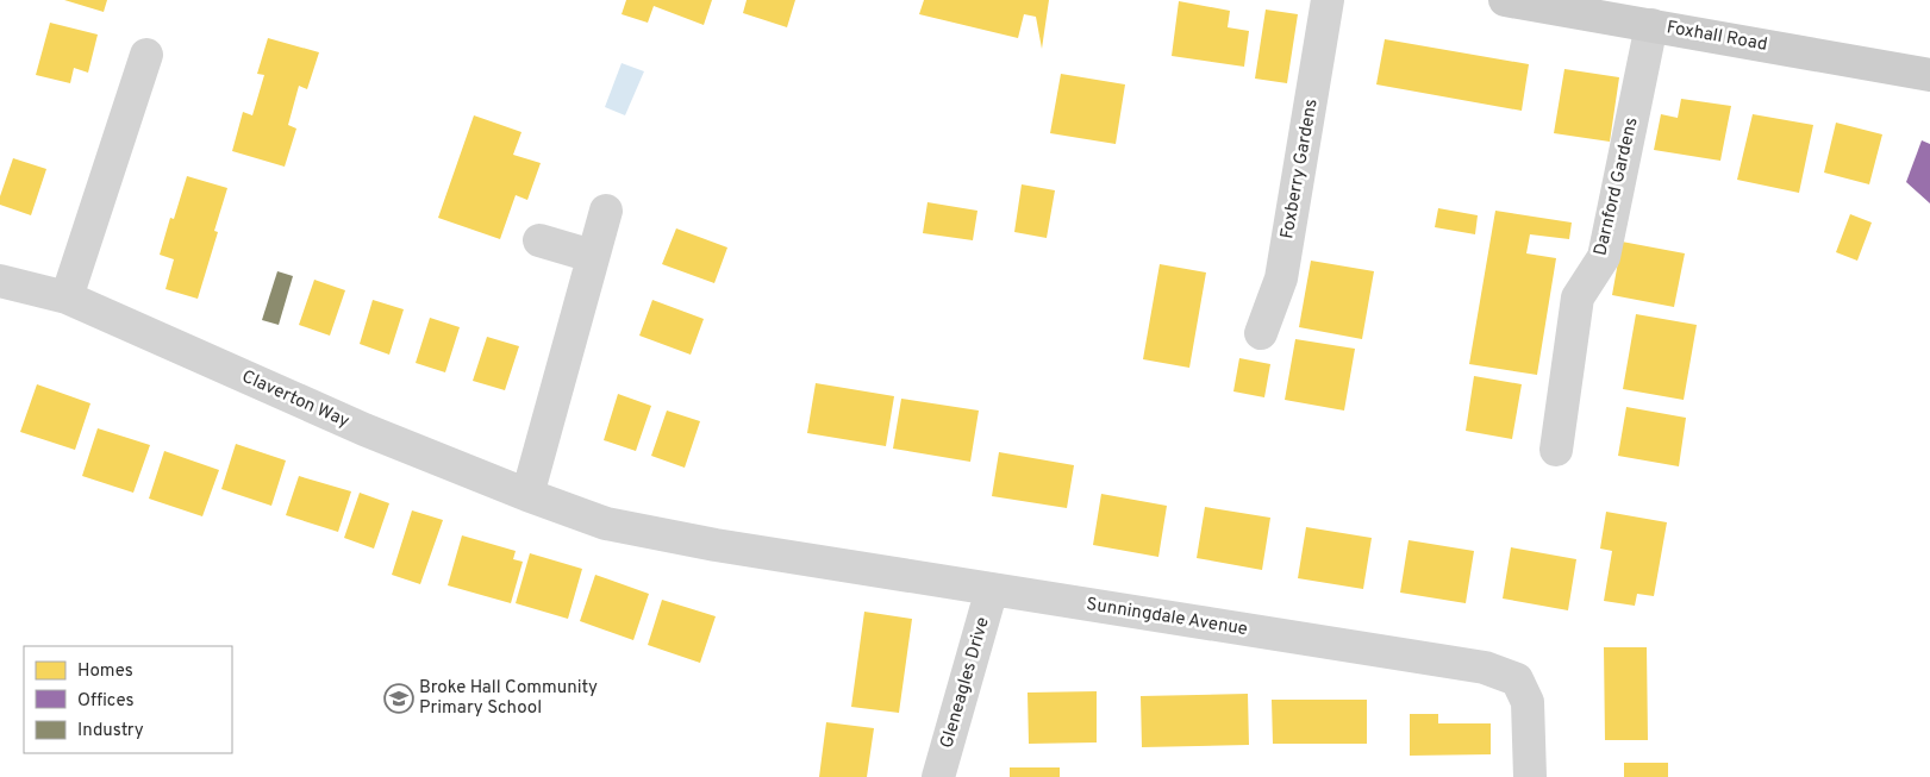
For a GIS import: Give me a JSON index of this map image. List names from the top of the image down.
{
  "streets": {
    "street": [
      "Foxhall Road",
      "Foxberry Gardens",
      "Darnford Gardens",
      "Claverton Way",
      "Sunningdale Avenue",
      "Gleneagles Drive"
    ]
  },
  "crossings": [
    ["Foxhall Road", "Darnford Gardens"],
    ["Claverton Way", "Sunningdale Avenue"],
    ["Sunningdale Avenue", "Gleneagles Drive"]
  ],
  "places": {
    "school or university": ["Broke Hall Community Primary School"]
  },
  "legend": ["Homes", "Offices", "Industry"]
}
